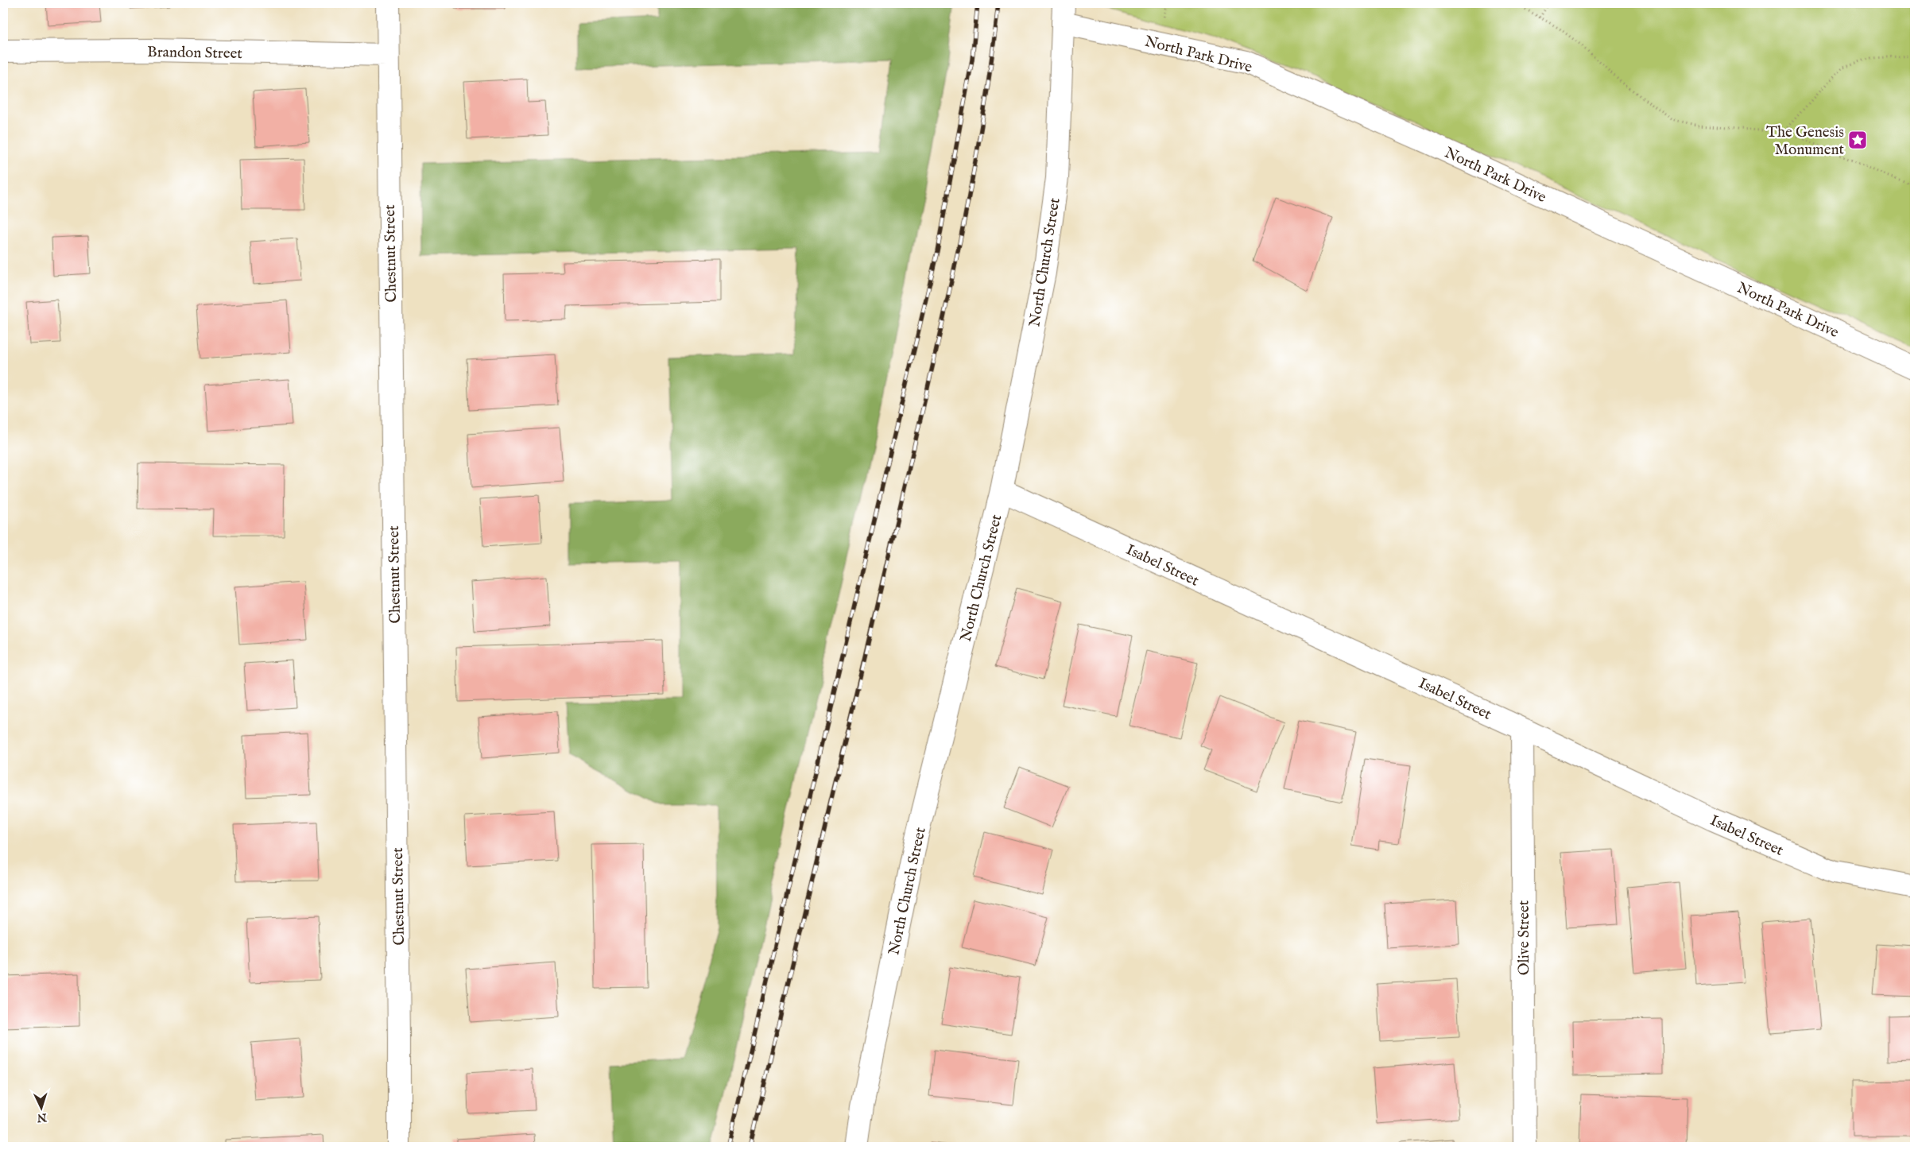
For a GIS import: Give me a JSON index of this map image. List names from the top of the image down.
{
  "streets": {
    "street": [
      "Brandon Street",
      "North Park Drive",
      "Chestnut Street",
      "North Church Street",
      "Isabel Street",
      "Olive Street"
    ]
  },
  "crossings": [
    ["Brandon Street", "Chestnut Street"],
    ["North Park Drive", "North Church Street"],
    ["North Church Street", "Isabel Street"],
    ["Isabel Street", "Olive Street"]
  ],
  "places": {
    "place": ["The Genesis Monument"]
  },
  "north": "bottom"
}
